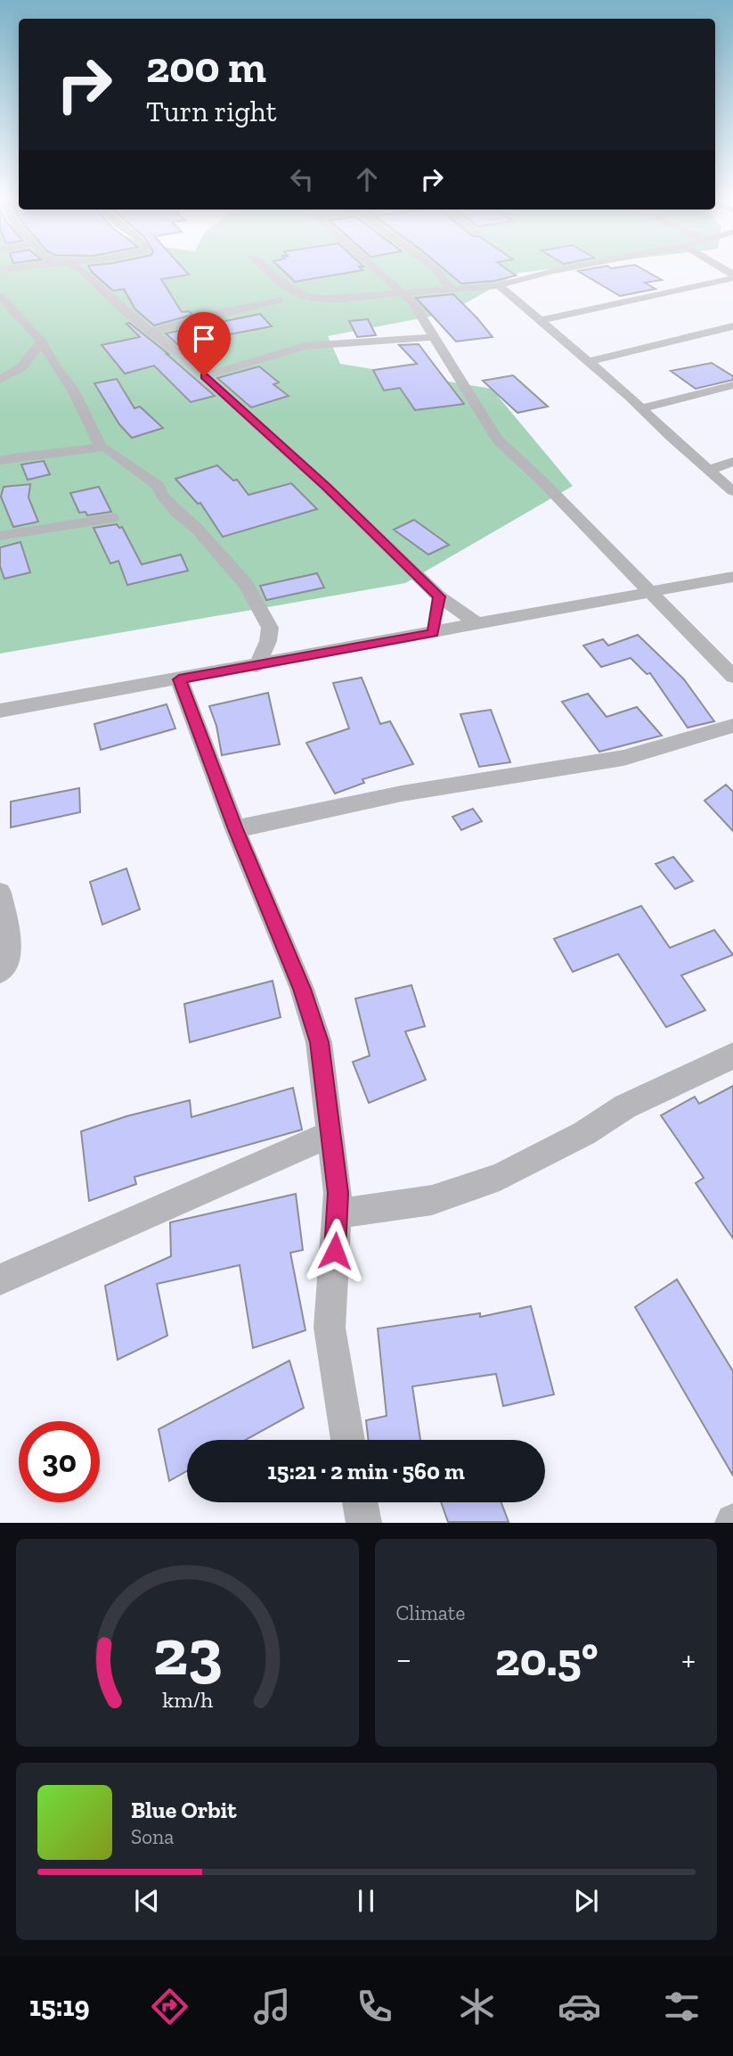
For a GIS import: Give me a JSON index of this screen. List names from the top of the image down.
{
  "page": {
    "turn": ["200 m", "Turn right"],
    "limit": "30",
    "trip": "15:21 · 2 min · 560 m",
    "tile": "Climate",
    "heat": ["−", "20.5°", "+"],
    "song": ["Blue Orbit", "Sona"],
    "tabs": "15:19",
    "gauge": ["23", "km/h"]
  }
}
